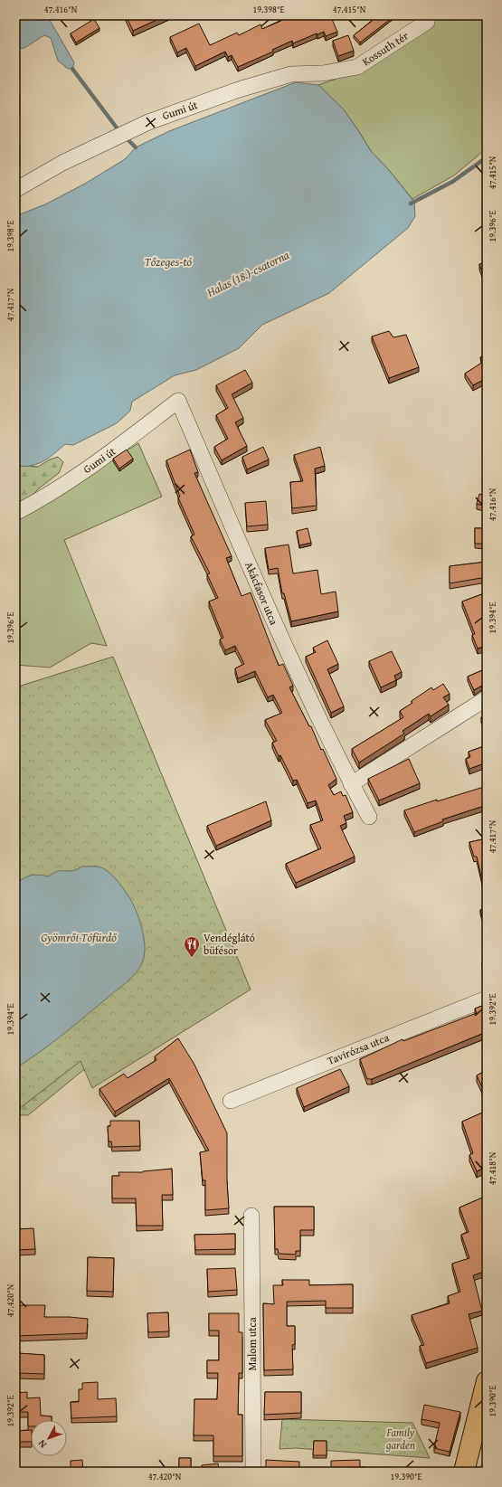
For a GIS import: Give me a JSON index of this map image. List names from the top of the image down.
{
  "streets": {
    "street": [
      "Kossuth tér",
      "Gumi út",
      "Akácfasor utca",
      "Tavirózsa utca",
      "Malom utca"
    ]
  },
  "crossings": [
    ["Kossuth tér", "Gumi út"],
    ["Gumi út", "Akácfasor utca"]
  ],
  "water": ["Tőzeges-tó", "Halas (18.)-csatorna", "Gyömrői Tófürdő"],
  "parks": ["Family garden"],
  "places": {
    "restaurant": ["Vendéglátó büfésor"]
  },
  "north": "bottom left",
  "coordinates": [
    "47.416°N",
    "19.398°E",
    "47.415°N",
    "19.396°E",
    "47.417°N",
    "19.394°E",
    "19.392°E",
    "47.418°N",
    "47.420°N",
    "19.390°E"
  ]
}
